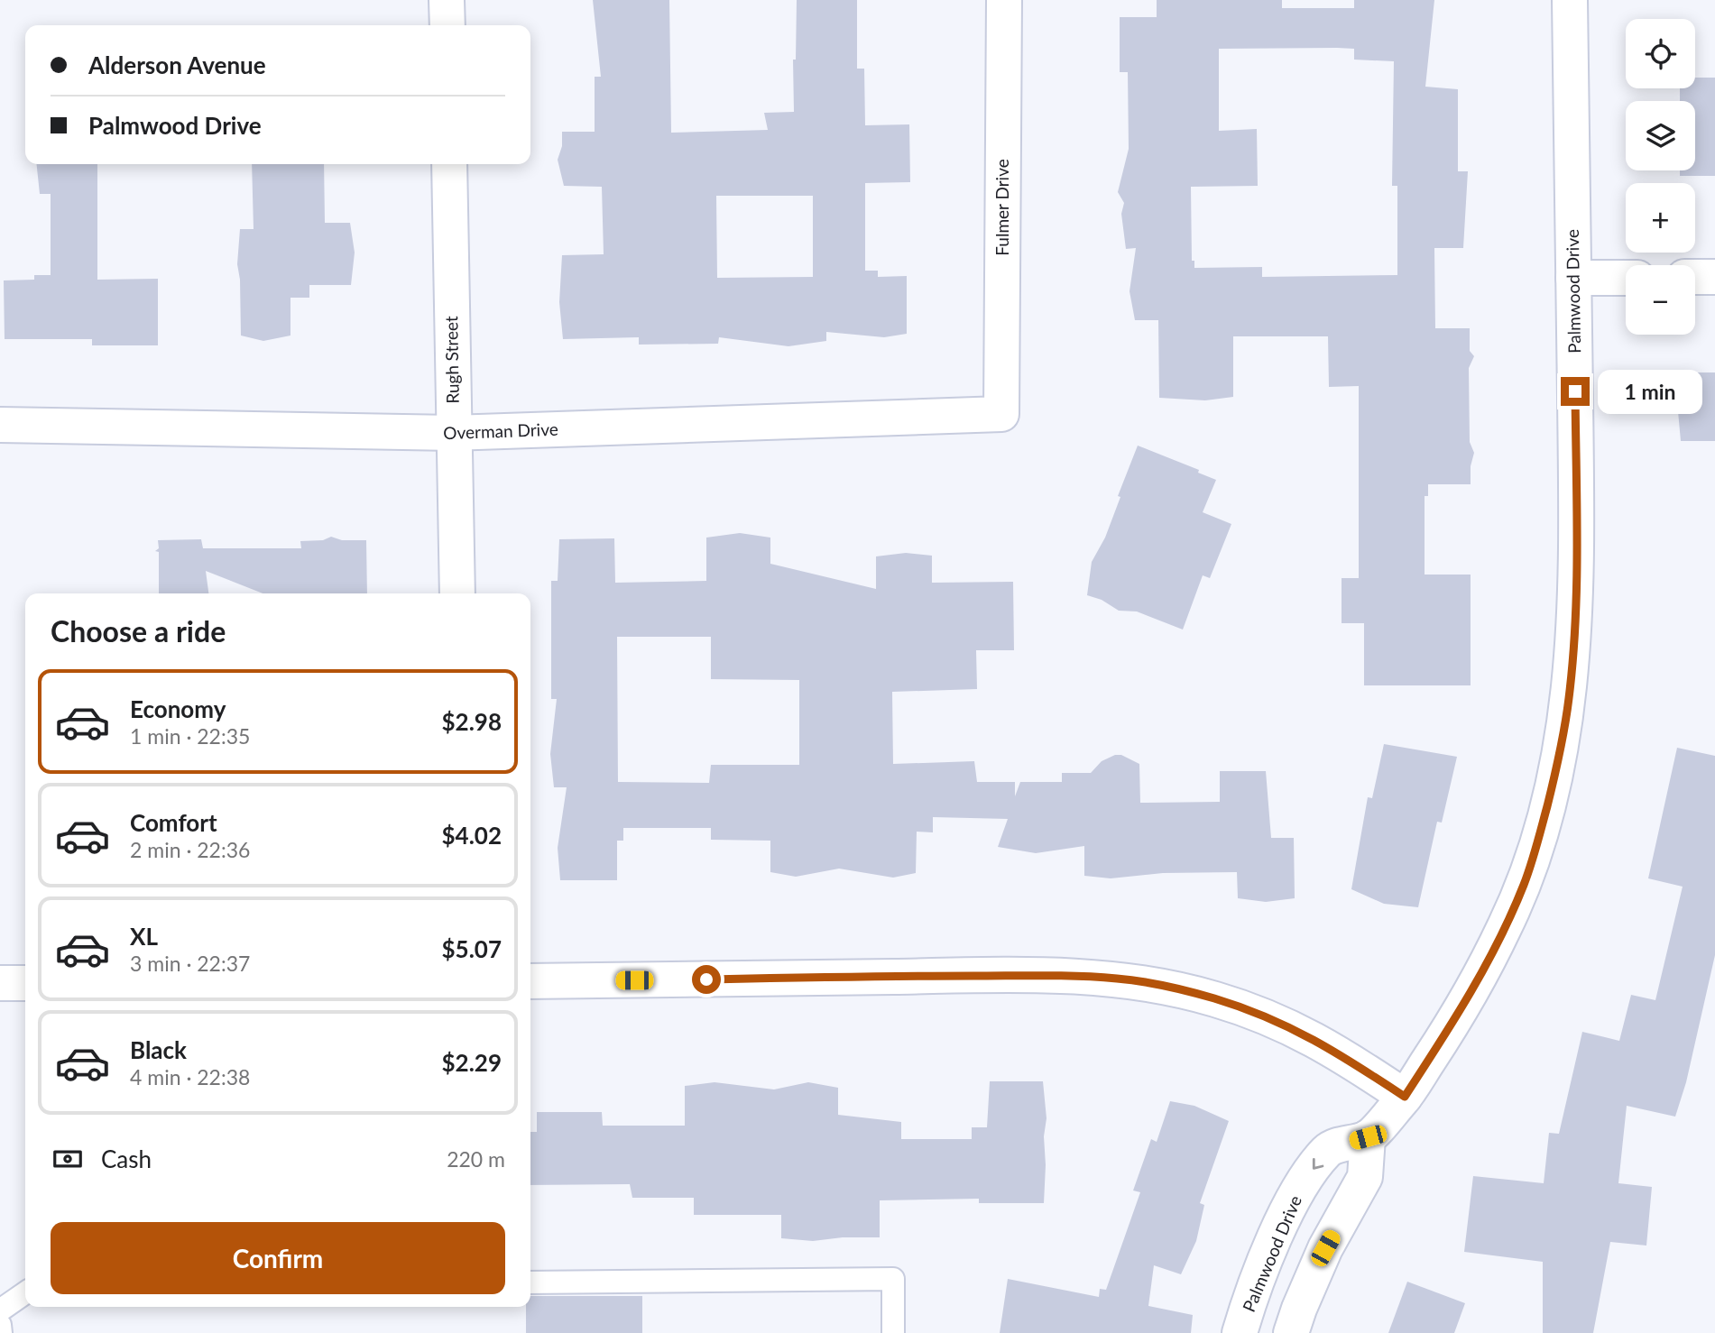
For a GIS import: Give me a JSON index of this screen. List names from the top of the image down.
{
  "streets": {
    "street": [
      "Fulmer Drive",
      "Palmwood Drive",
      "Rugh Street",
      "Overman Drive"
    ]
  },
  "crossings": [
    ["Fulmer Drive", "Overman Drive"],
    ["Rugh Street", "Overman Drive"]
  ],
  "page": {
    "map_buttons": ["+", "−"],
    "banner": ["Alderson Avenue", "Palmwood Drive"],
    "bubble": "1 min",
    "heading": "Choose a ride",
    "list": [
      {
        "name": "Economy",
        "note": "1 min · 22:35",
        "value": "$2.98"
      },
      {
        "name": "Comfort",
        "note": "2 min · 22:36",
        "value": "$4.02"
      },
      {
        "name": "XL",
        "note": "3 min · 22:37",
        "value": "$5.07"
      },
      {
        "name": "Black",
        "note": "4 min · 22:38",
        "value": "$2.29"
      }
    ],
    "pay": ["Cash", "220 m"],
    "buttons": "Confirm"
  }
}
